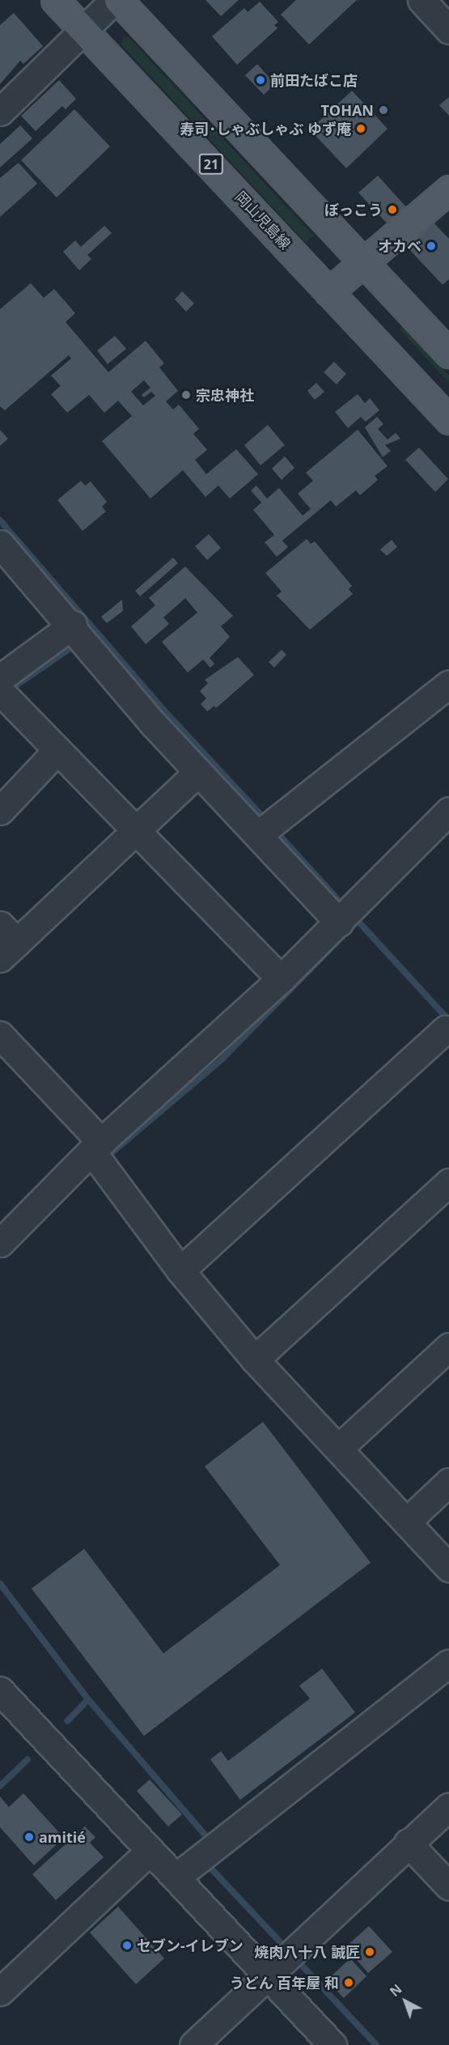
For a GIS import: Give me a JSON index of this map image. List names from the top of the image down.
{
  "streets": {
    "main road": ["21", "岡山児島線"]
  },
  "places": [
    "前田たばこ店",
    "TOHAN",
    "寿司･しゃぶしゃぶ ゆず庵",
    "ぼっこう",
    "オカベ",
    "宗忠神社",
    "amitié",
    "セブン-イレブン",
    "焼肉八十八 誠匠",
    "うどん 百年屋 和"
  ],
  "north": "top left"
}
